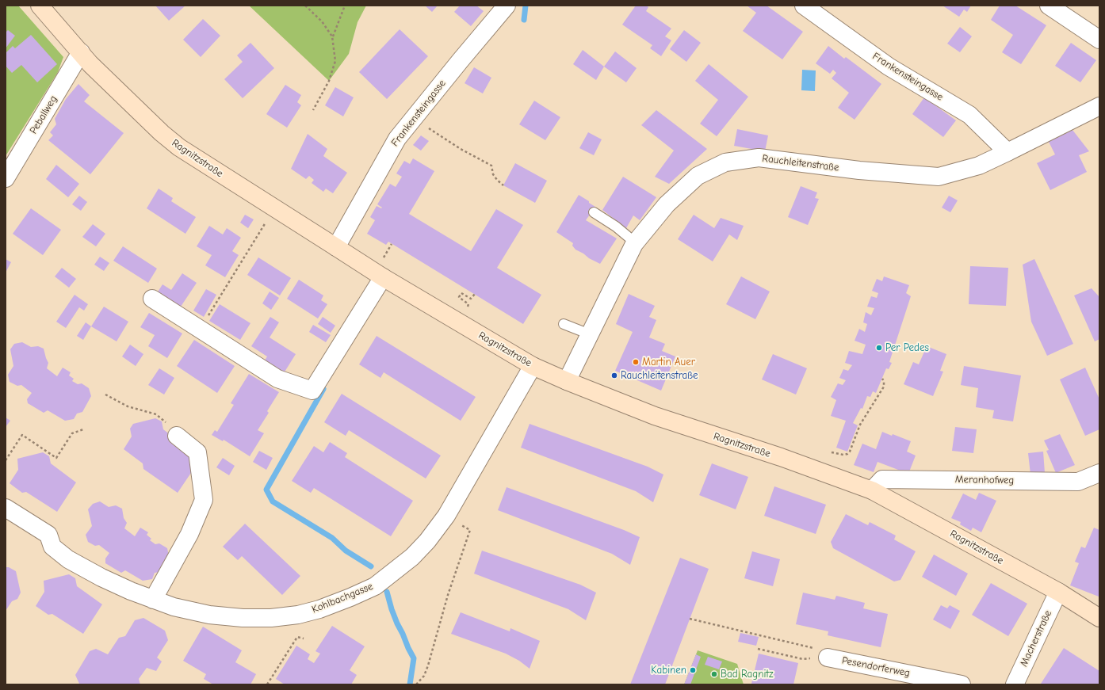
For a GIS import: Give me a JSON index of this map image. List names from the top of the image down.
{
  "streets": {
    "main road": ["Ragnitzstraße"],
    "street": [
      "Frankensteingasse",
      "Peballweg",
      "Rauchleitenstraße",
      "Meranhofweg",
      "Kohlbachgasse",
      "Macherstraße",
      "Pesendorferweg"
    ]
  },
  "crossings": [
    ["Frankensteingasse", "Ragnitzstraße"],
    ["Frankensteingasse", "Rauchleitenstraße"],
    ["Peballweg", "Ragnitzstraße"],
    ["Ragnitzstraße", "Rauchleitenstraße"],
    ["Ragnitzstraße", "Meranhofweg"],
    ["Ragnitzstraße", "Kohlbachgasse"],
    ["Ragnitzstraße", "Macherstraße"]
  ],
  "places": [
    "Per Pedes",
    "Martin Auer",
    "Rauchleitenstraße",
    "Kabinen",
    "Bad Ragnitz"
  ]
}
